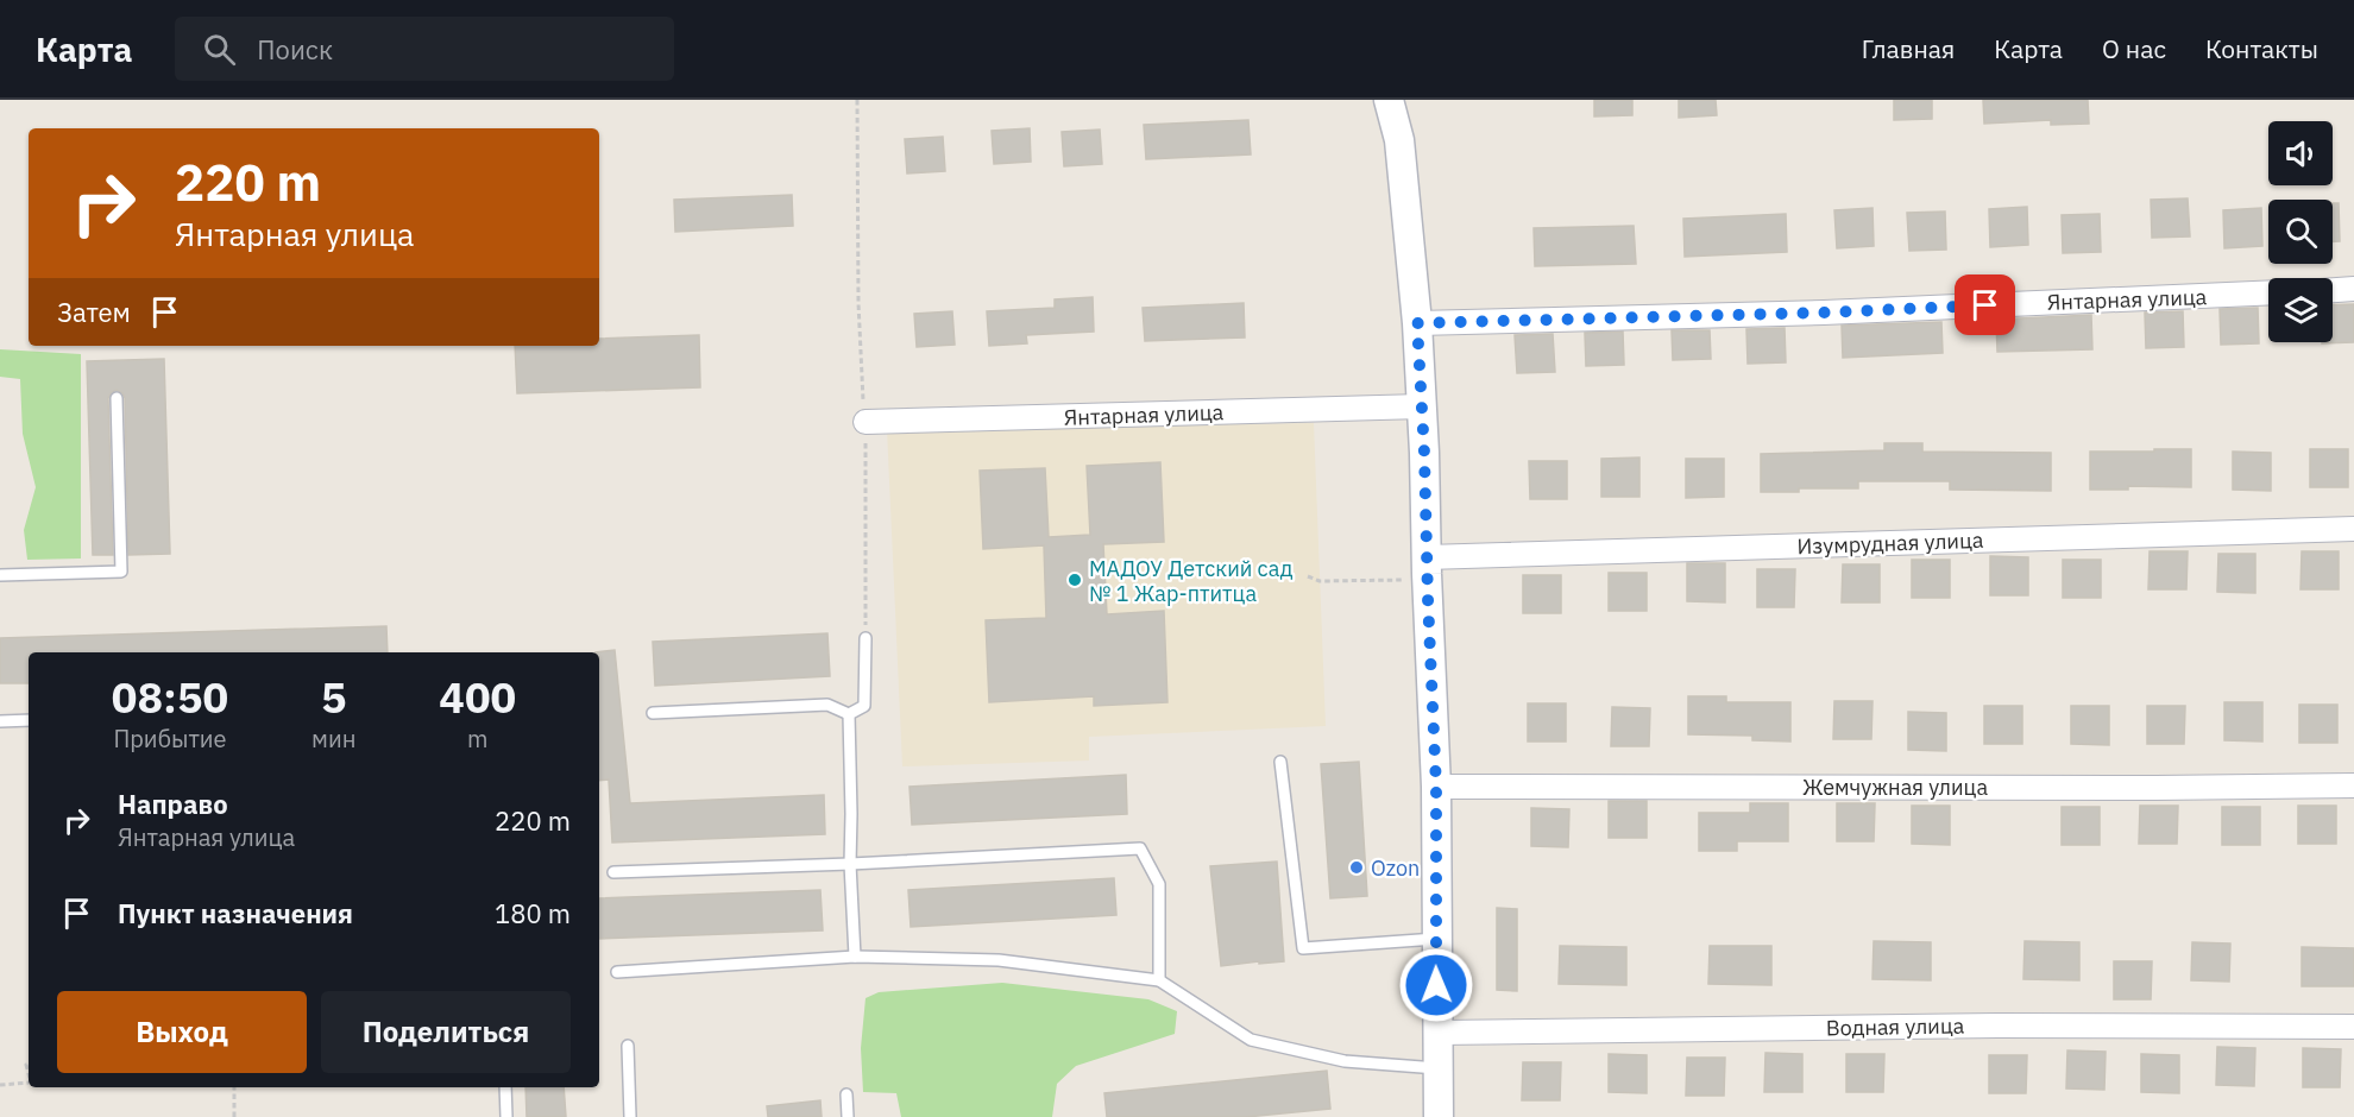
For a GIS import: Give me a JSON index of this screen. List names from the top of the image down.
{
  "streets": {
    "street": [
      "Янтарная улица",
      "Изумрудная улица",
      "Жемчужная улица",
      "Водная улица"
    ]
  },
  "places": ["МАДОУ Детский сад № 1 Жар-птитца", "Ozon"],
  "page": {
    "header": "Карта",
    "search": "Поиск",
    "nav": [
      "Главная",
      "Карта",
      "О нас",
      "Контакты"
    ],
    "turn": ["220 m", "Янтарная улица"],
    "then": "Затем",
    "eta": [
      "08:50",
      "Прибытие",
      "5",
      "мин",
      "400",
      "m"
    ],
    "list": [
      {
        "name": "Направо",
        "note": "Янтарная улица",
        "value": "220 m"
      },
      {
        "name": "Пункт назначения",
        "value": "180 m"
      }
    ],
    "buttons": ["Выход", "Поделиться"]
  }
}
